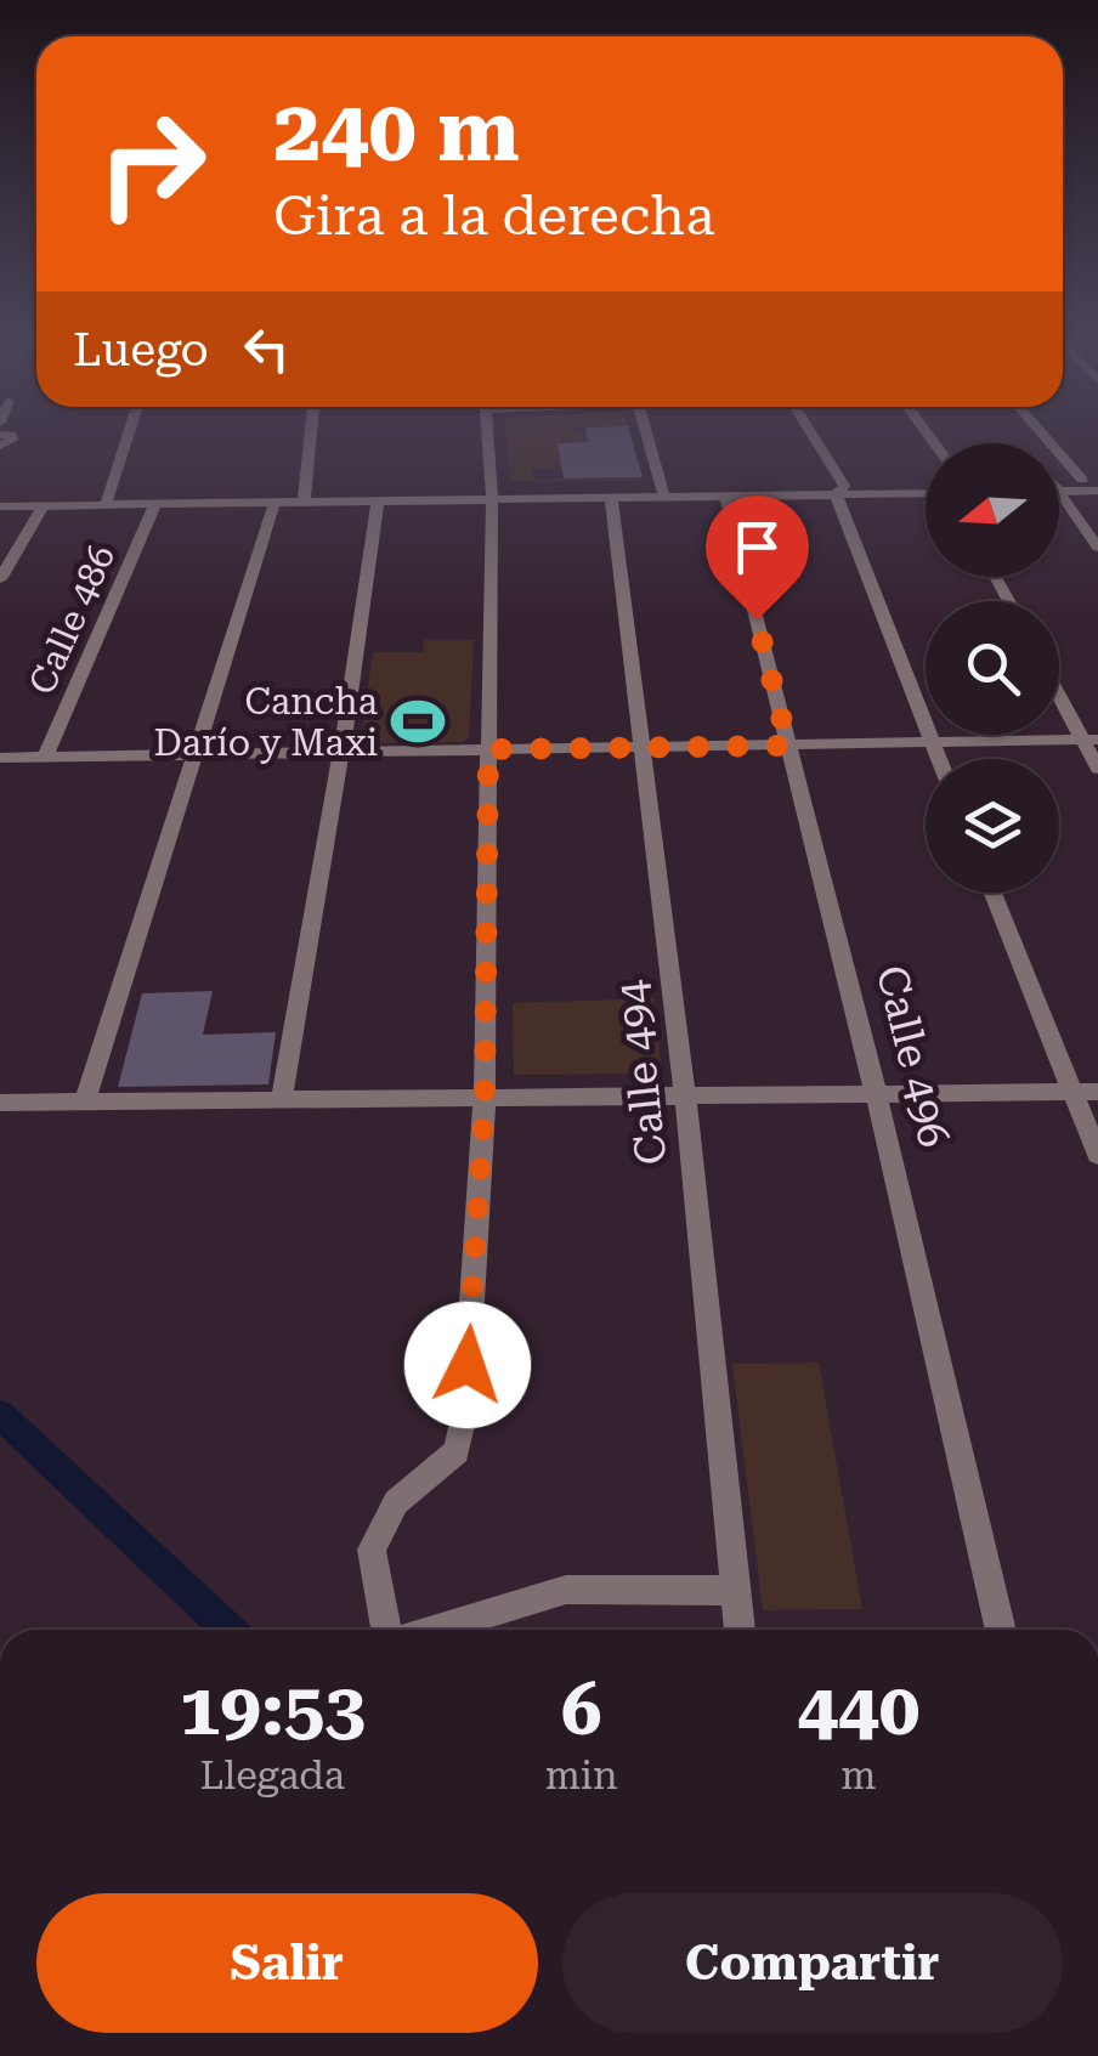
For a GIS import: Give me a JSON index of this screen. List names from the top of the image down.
{
  "streets": {
    "street": ["Calle 486", "Calle 496", "Calle 494"]
  },
  "places": {
    "sports": ["Cancha Darío y Maxi"]
  },
  "north": "left",
  "page": {
    "turn": ["240 m", "Gira a la derecha"],
    "then": "Luego",
    "eta": [
      "19:53",
      "Llegada",
      "6",
      "min",
      "440",
      "m"
    ],
    "buttons": ["Salir", "Compartir"]
  }
}
